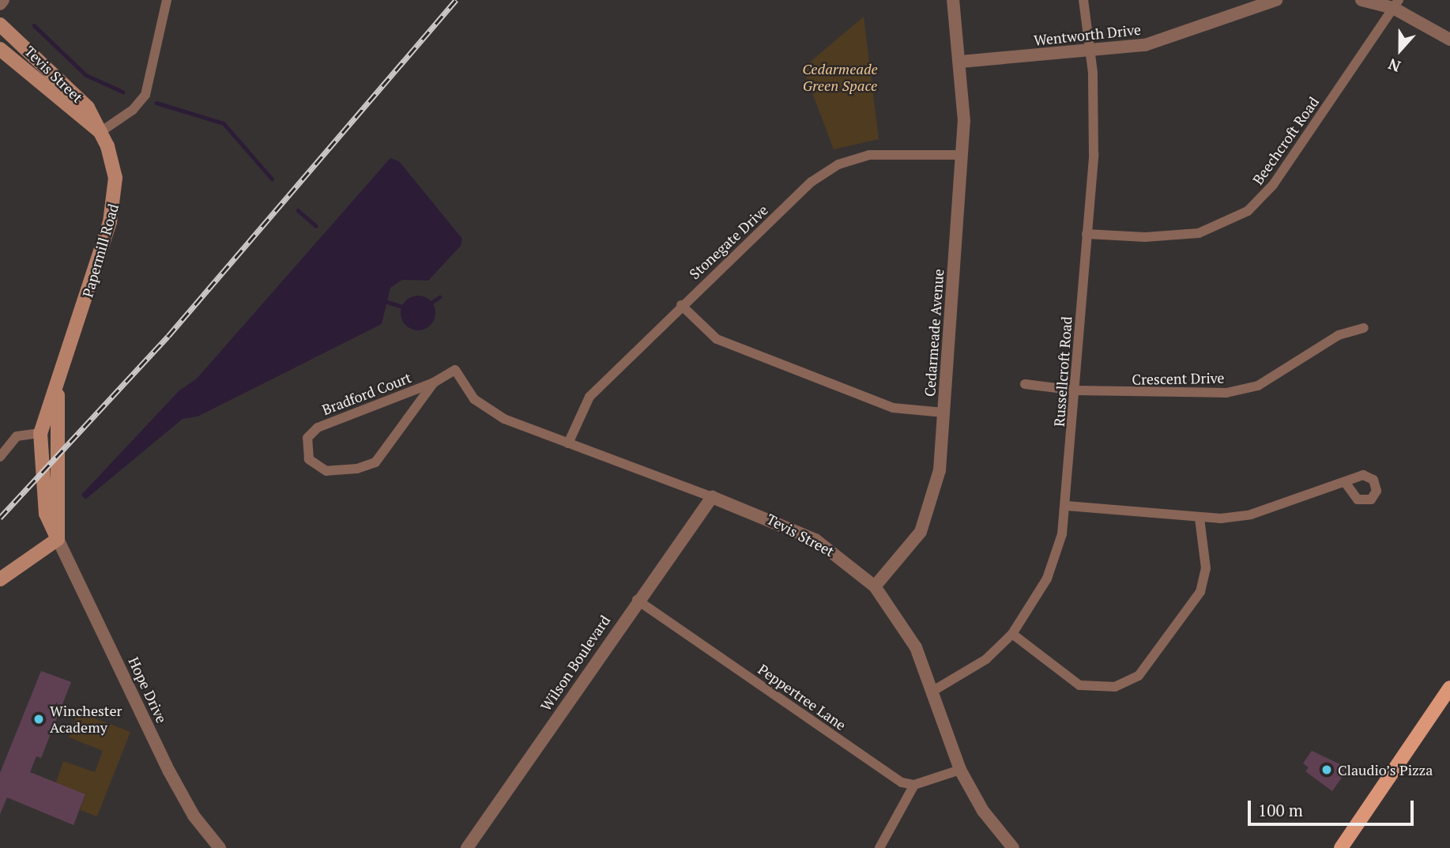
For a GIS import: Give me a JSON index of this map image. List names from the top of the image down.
{
  "streets": {
    "main road": ["Tevis Street", "Papermill Road"],
    "street": [
      "Wentworth Drive",
      "Beechcroft Road",
      "Stonegate Drive",
      "Cedarmeade Avenue",
      "Russellcroft Road",
      "Crescent Drive",
      "Bradford Court",
      "Wilson Boulevard",
      "Hope Drive",
      "Peppertree Lane"
    ]
  },
  "crossings": [
    ["Wentworth Drive", "Cedarmeade Avenue"],
    ["Wentworth Drive", "Russellcroft Road"],
    ["Tevis Street", "Stonegate Drive"],
    ["Tevis Street", "Papermill Road"],
    ["Tevis Street", "Cedarmeade Avenue"],
    ["Tevis Street", "Russellcroft Road"],
    ["Tevis Street", "Bradford Court"],
    ["Tevis Street", "Wilson Boulevard"],
    ["Beechcroft Road", "Russellcroft Road"],
    ["Stonegate Drive", "Cedarmeade Avenue"],
    ["Papermill Road", "Hope Drive"],
    ["Russellcroft Road", "Crescent Drive"],
    ["Wilson Boulevard", "Peppertree Lane"]
  ],
  "parks": ["Cedarmeade Green Space"],
  "places": ["Winchester Academy", "Claudio’s Pizza"],
  "scale_bar": "100 m",
  "north": "bottom"
}
